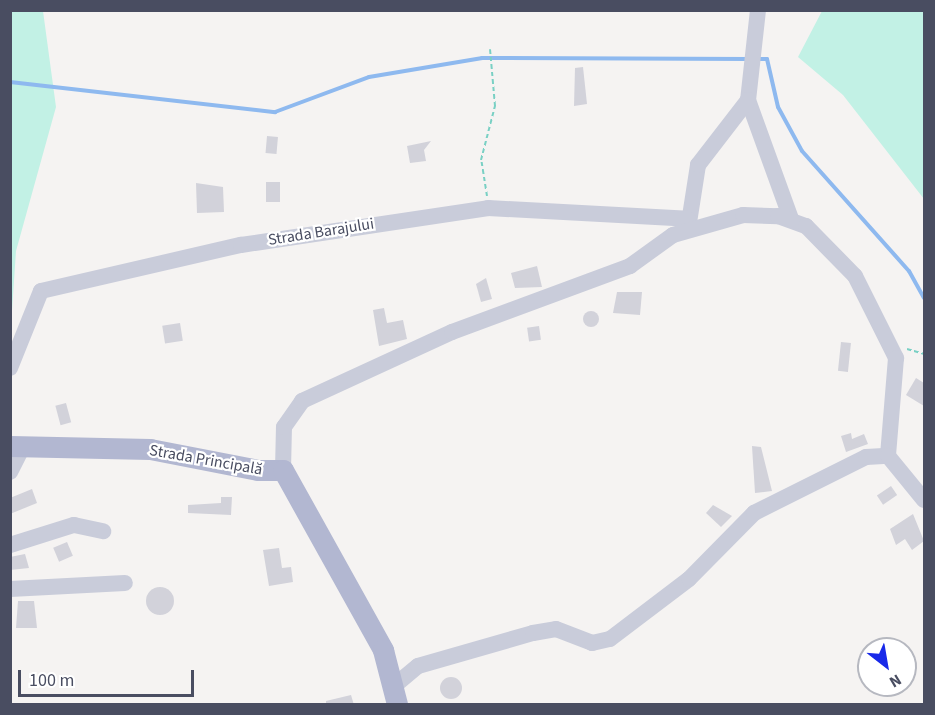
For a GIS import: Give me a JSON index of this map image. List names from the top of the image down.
{
  "streets": {
    "main road": ["Strada Principală"],
    "street": ["Strada Barajului"]
  },
  "scale_bar": "100 m",
  "north": "bottom right"
}
